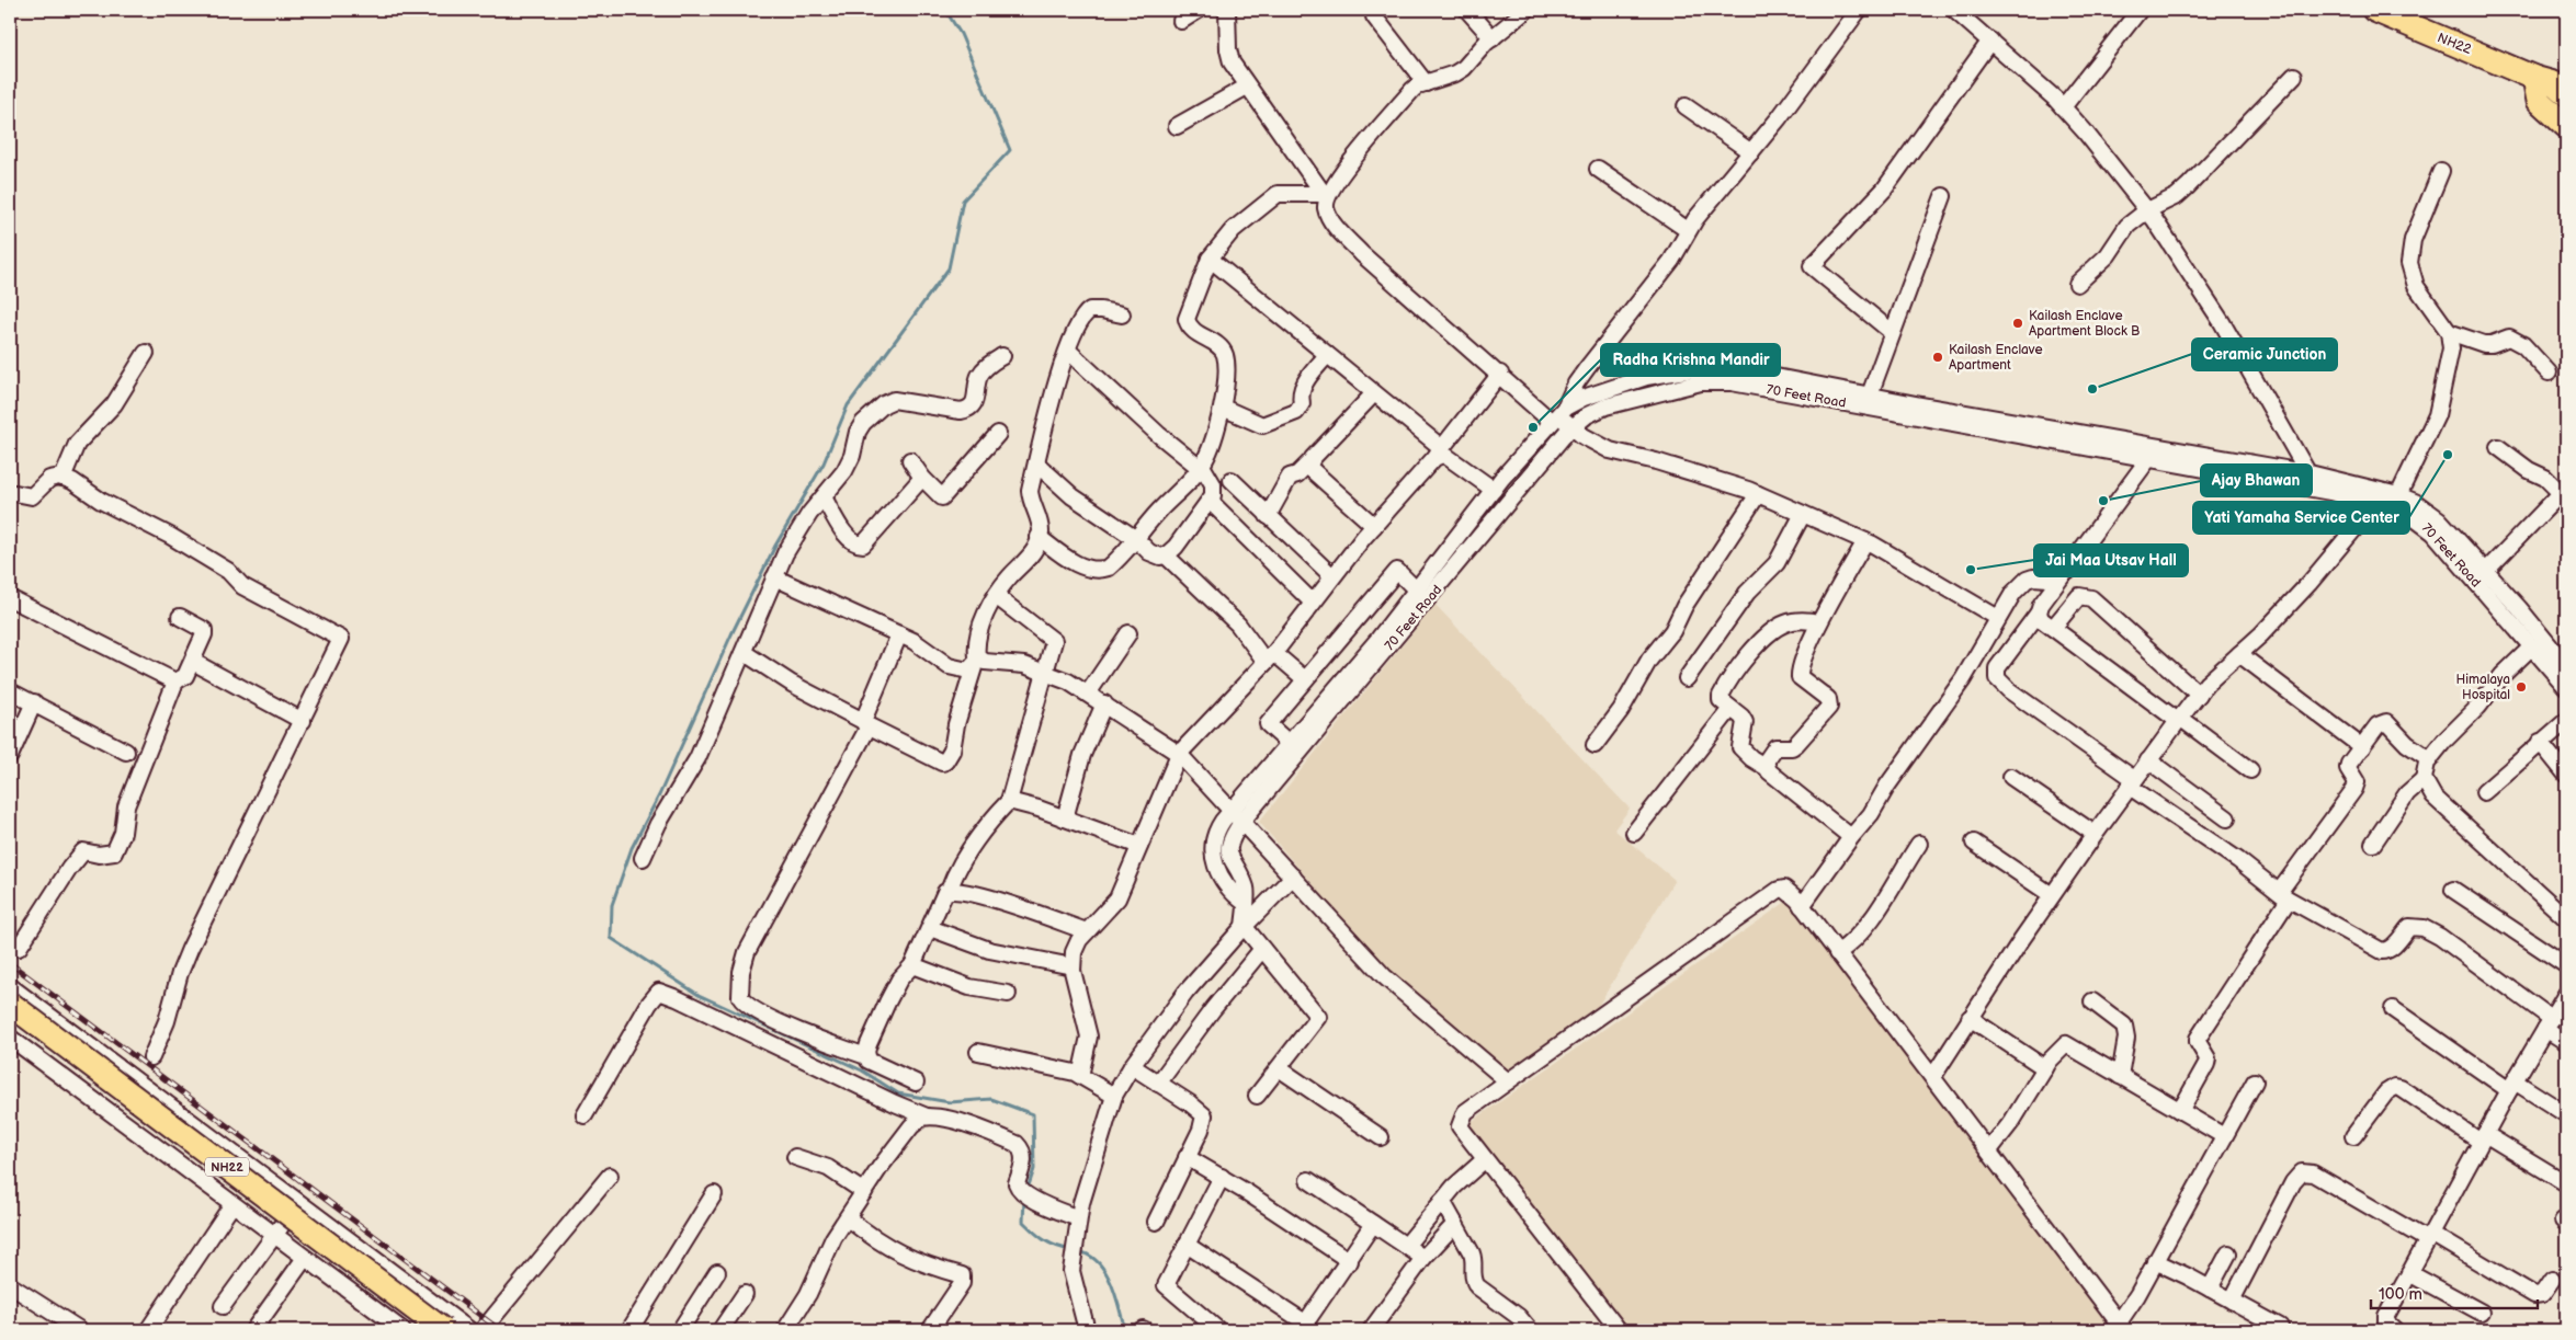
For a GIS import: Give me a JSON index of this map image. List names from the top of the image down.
{
  "streets": {
    "highway": ["NH22"],
    "street": ["70 Feet Road"]
  },
  "places": [
    "Kailash Enclave Apartment Block B",
    "Kailash Enclave Apartment",
    "Ceramic Junction",
    "Radha Krishna Mandir",
    "Yati Yamaha Service Center",
    "Ajay Bhawan",
    "Jai Maa Utsav Hall",
    "Himalaya Hospital"
  ],
  "scale_bar": "100 m"
}
